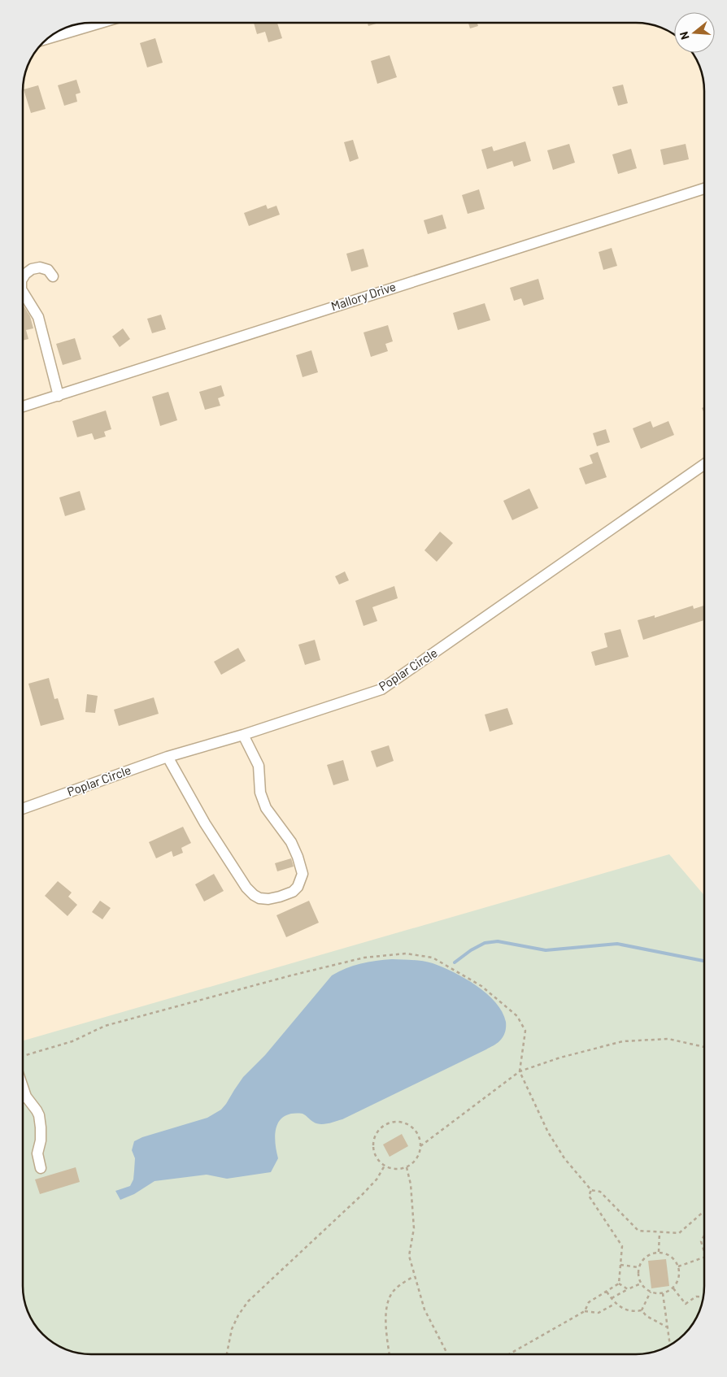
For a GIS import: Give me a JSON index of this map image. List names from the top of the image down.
{
  "streets": {
    "street": ["Mallory Drive", "Poplar Circle"]
  },
  "north": "left"
}
